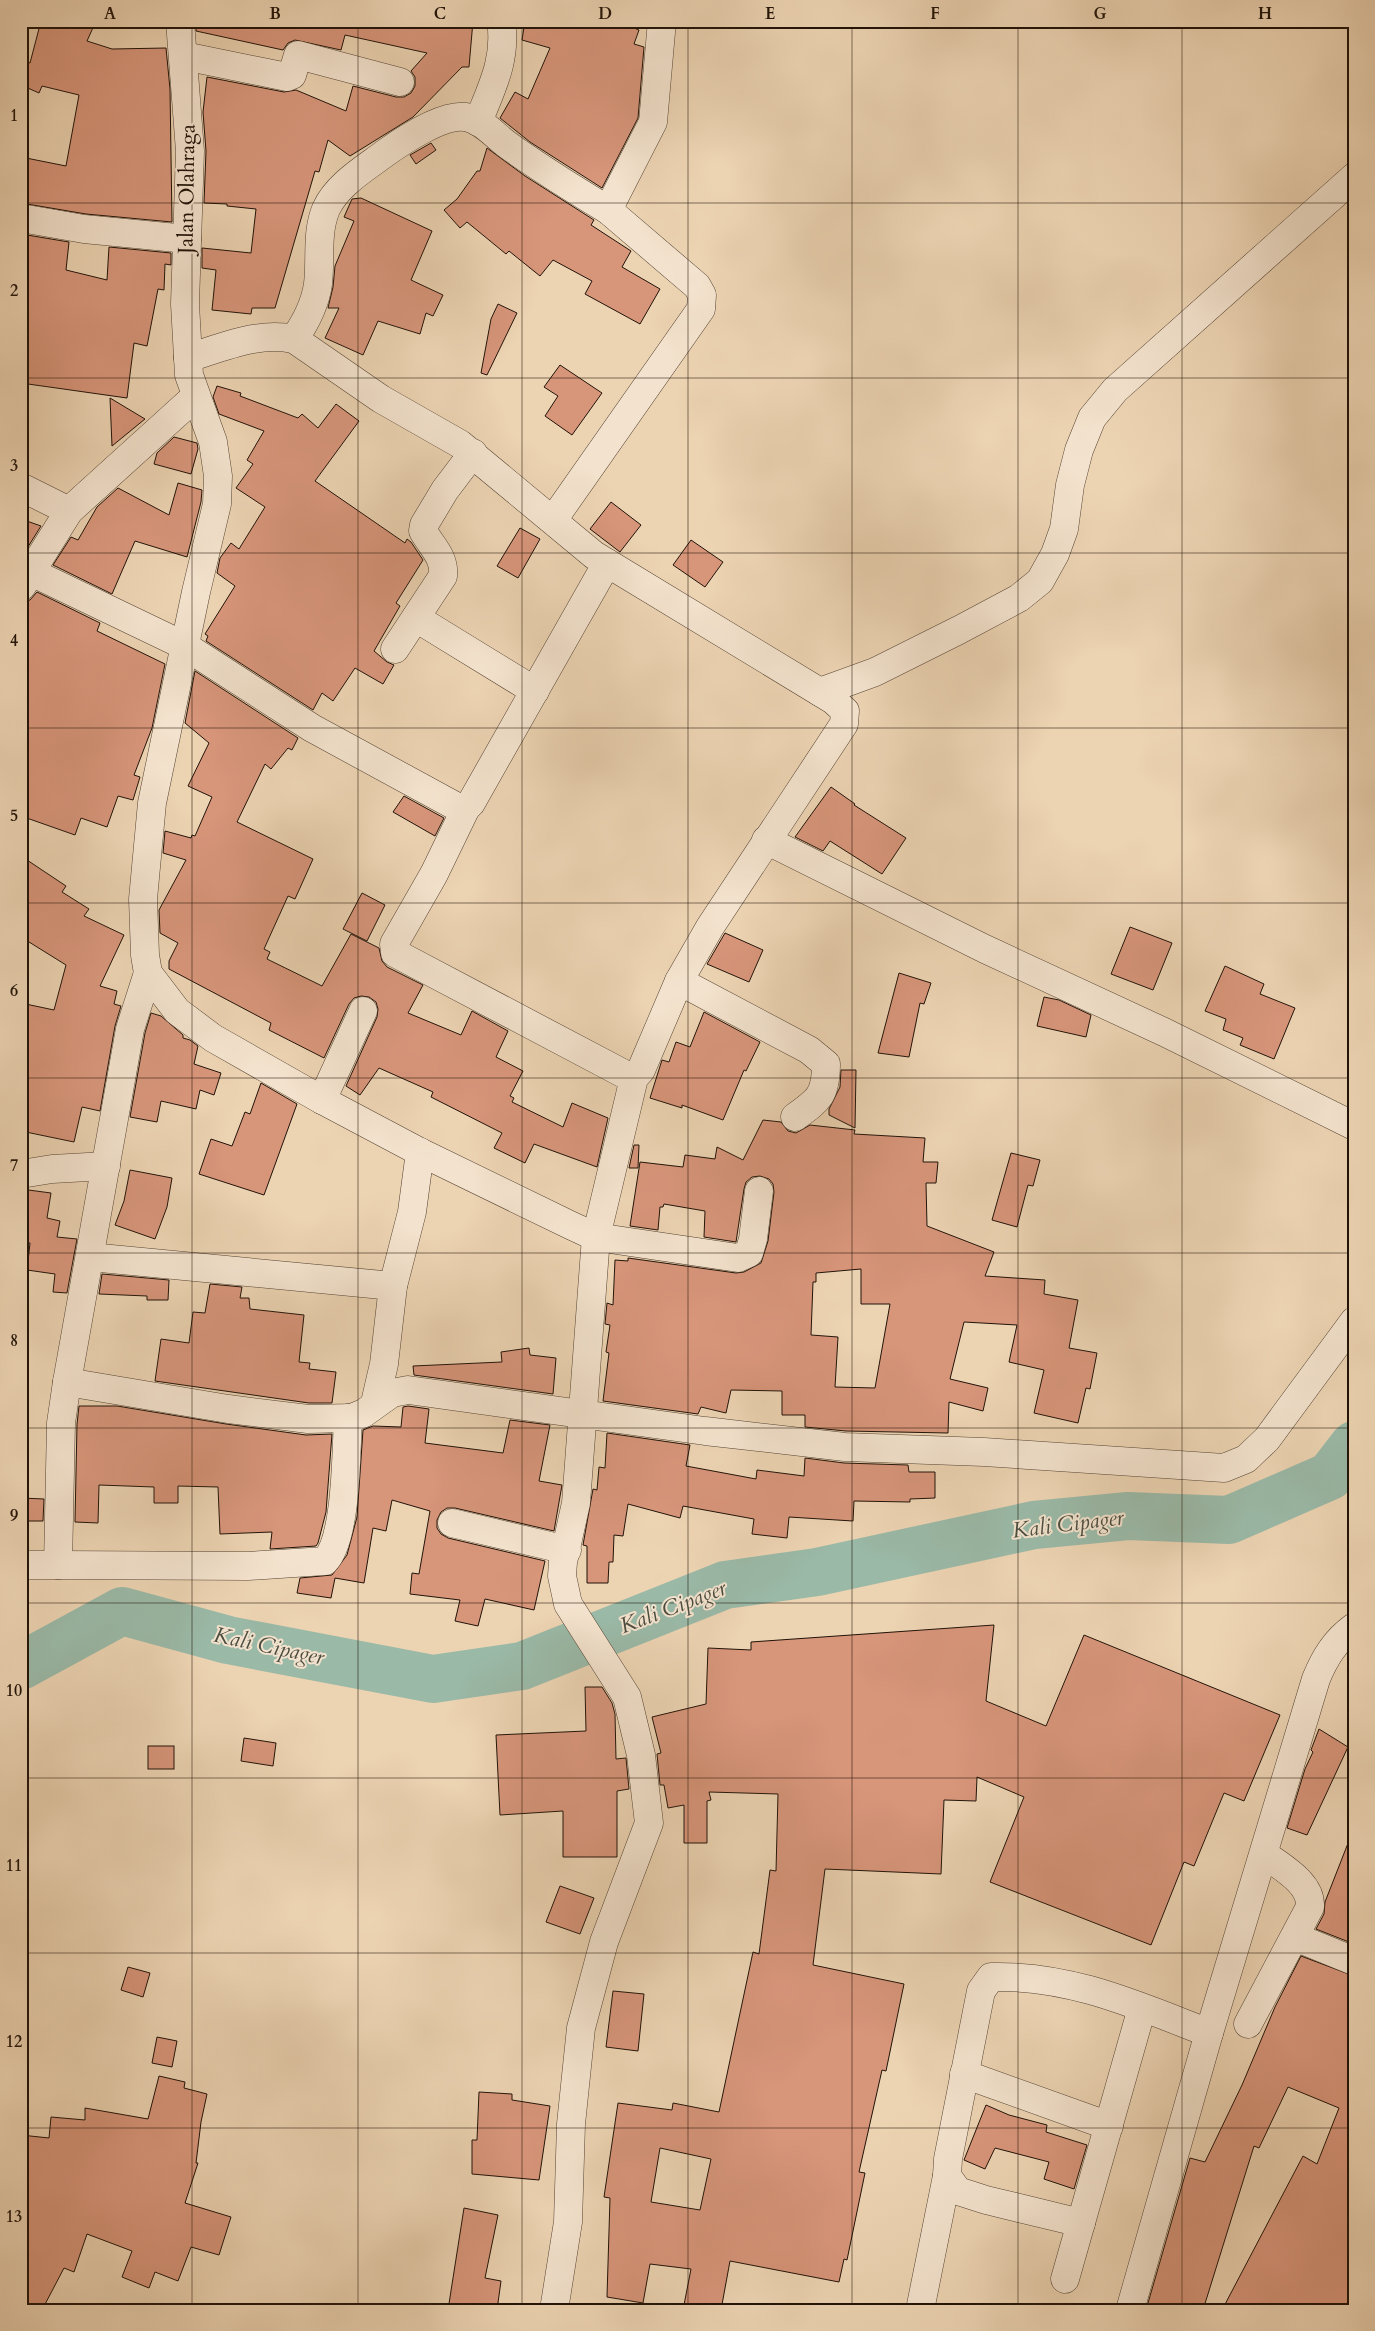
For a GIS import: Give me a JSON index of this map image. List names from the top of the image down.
{
  "streets": {
    "street": ["Jalan Olahraga"]
  },
  "water": ["Kali Cipager"],
  "grid": {
    "columns": [
      "A",
      "B",
      "C",
      "D",
      "E",
      "F",
      "G",
      "H"
    ],
    "rows": [
      "1",
      "2",
      "3",
      "4",
      "5",
      "6",
      "7",
      "8",
      "9",
      "10",
      "11",
      "12",
      "13"
    ]
  }
}
